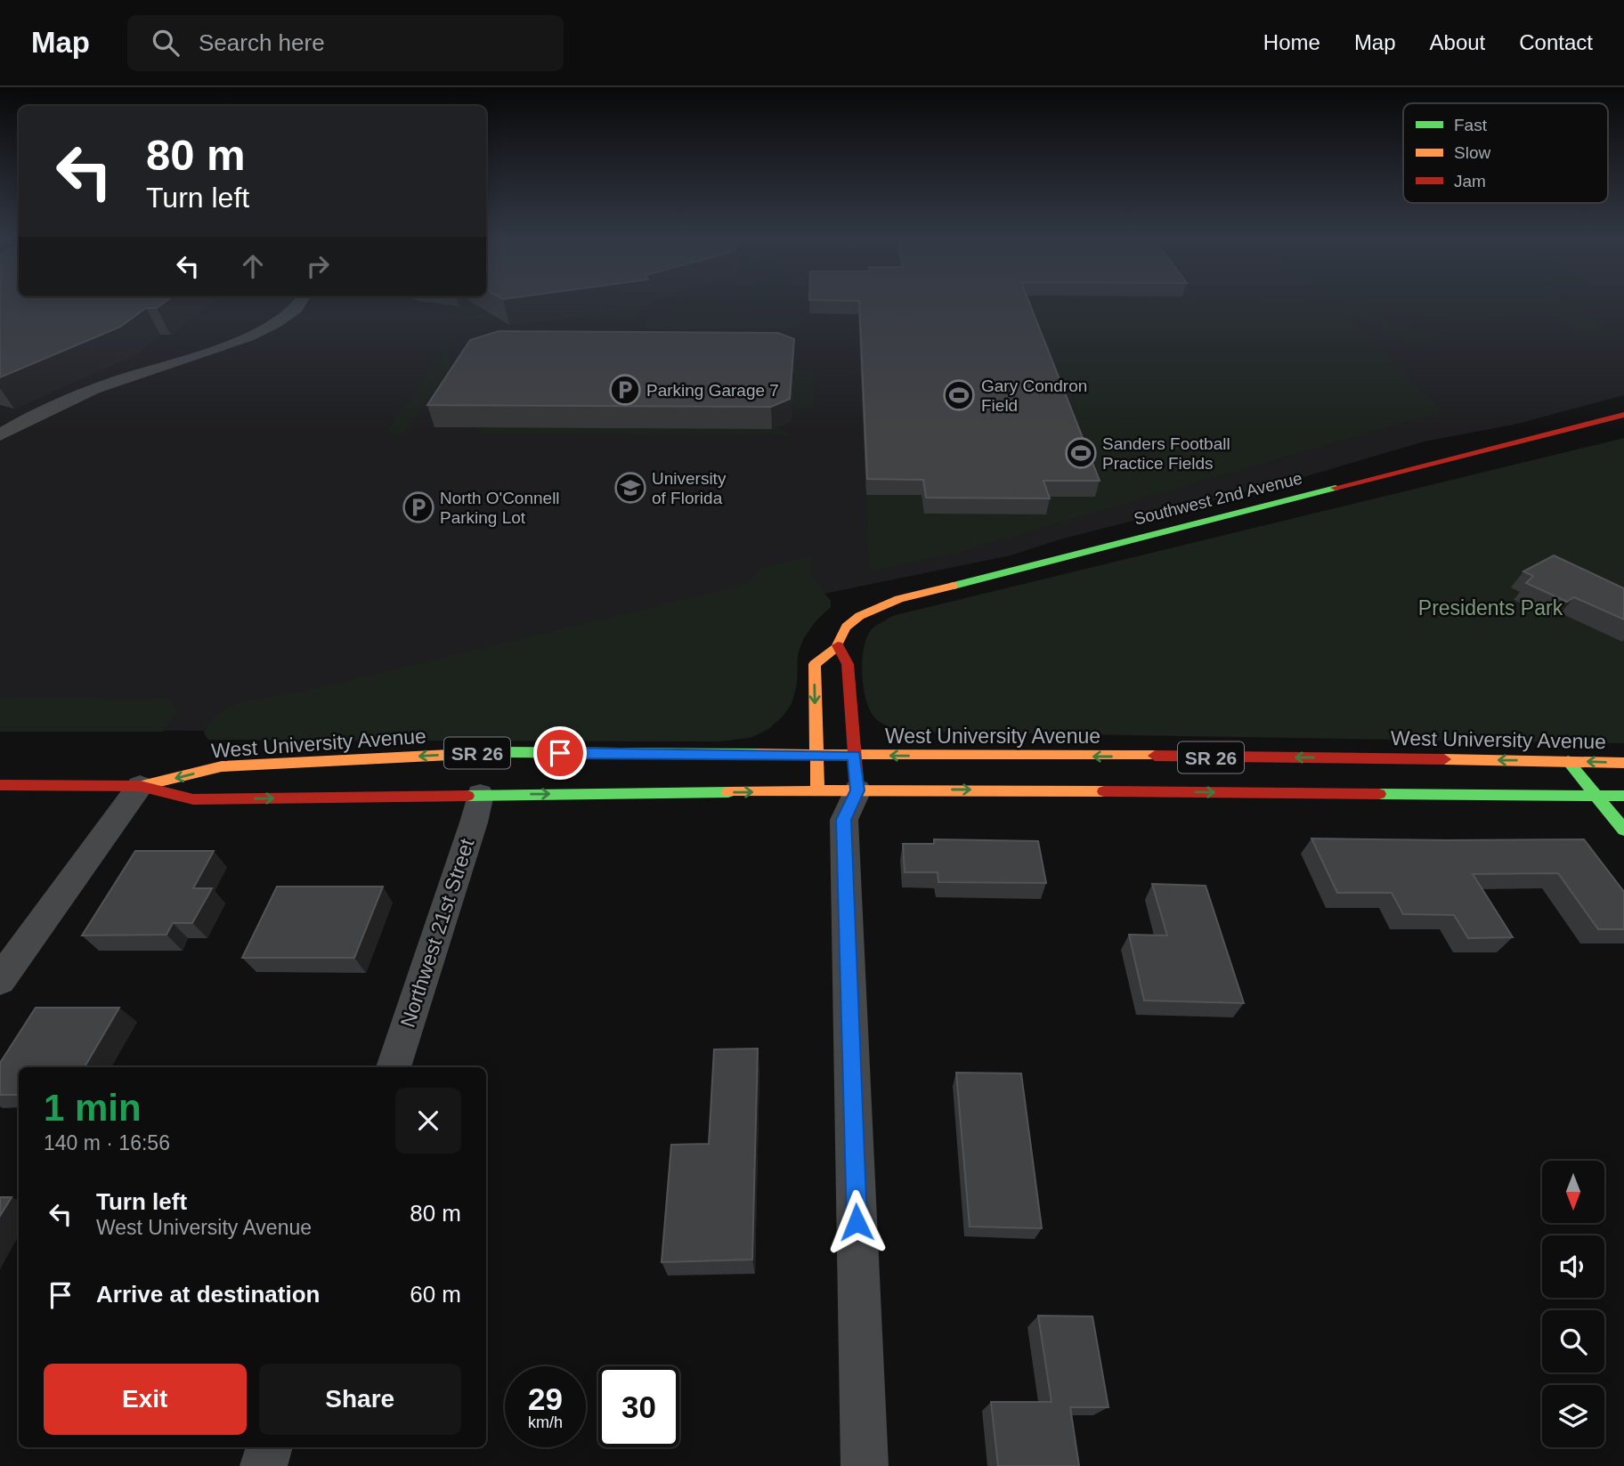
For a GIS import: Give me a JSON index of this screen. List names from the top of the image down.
{
  "streets": {
    "main road": ["Southwest 2nd Avenue", "West University Avenue", "SR 26"],
    "street": ["Northwest 21st Street"]
  },
  "crossings": [
    ["Southwest 2nd Avenue", "West University Avenue"],
    ["West University Avenue", "Northwest 21st Street"]
  ],
  "parks": ["Presidents Park"],
  "places": {
    "parking": ["Parking Garage 7", "North O'Connell Parking Lot"],
    "sports": ["Gary Condron Field", "Sanders Football Practice Fields"],
    "school or university": ["University of Florida"]
  },
  "legend": ["Fast", "Slow", "Jam"],
  "north": "bottom",
  "page": {
    "header": "Map",
    "search": "Search here",
    "nav": [
      "Home",
      "Map",
      "About",
      "Contact"
    ],
    "turn": ["80 m", "Turn left"],
    "heading": ["1 min", "140 m · 16:56"],
    "list": [
      {
        "name": "Turn left",
        "note": "West University Avenue",
        "value": "80 m"
      },
      {
        "name": "Arrive at destination",
        "value": "60 m"
      }
    ],
    "buttons": ["Exit", "Share"],
    "speed": "29 km/h",
    "limit": "30"
  }
}
